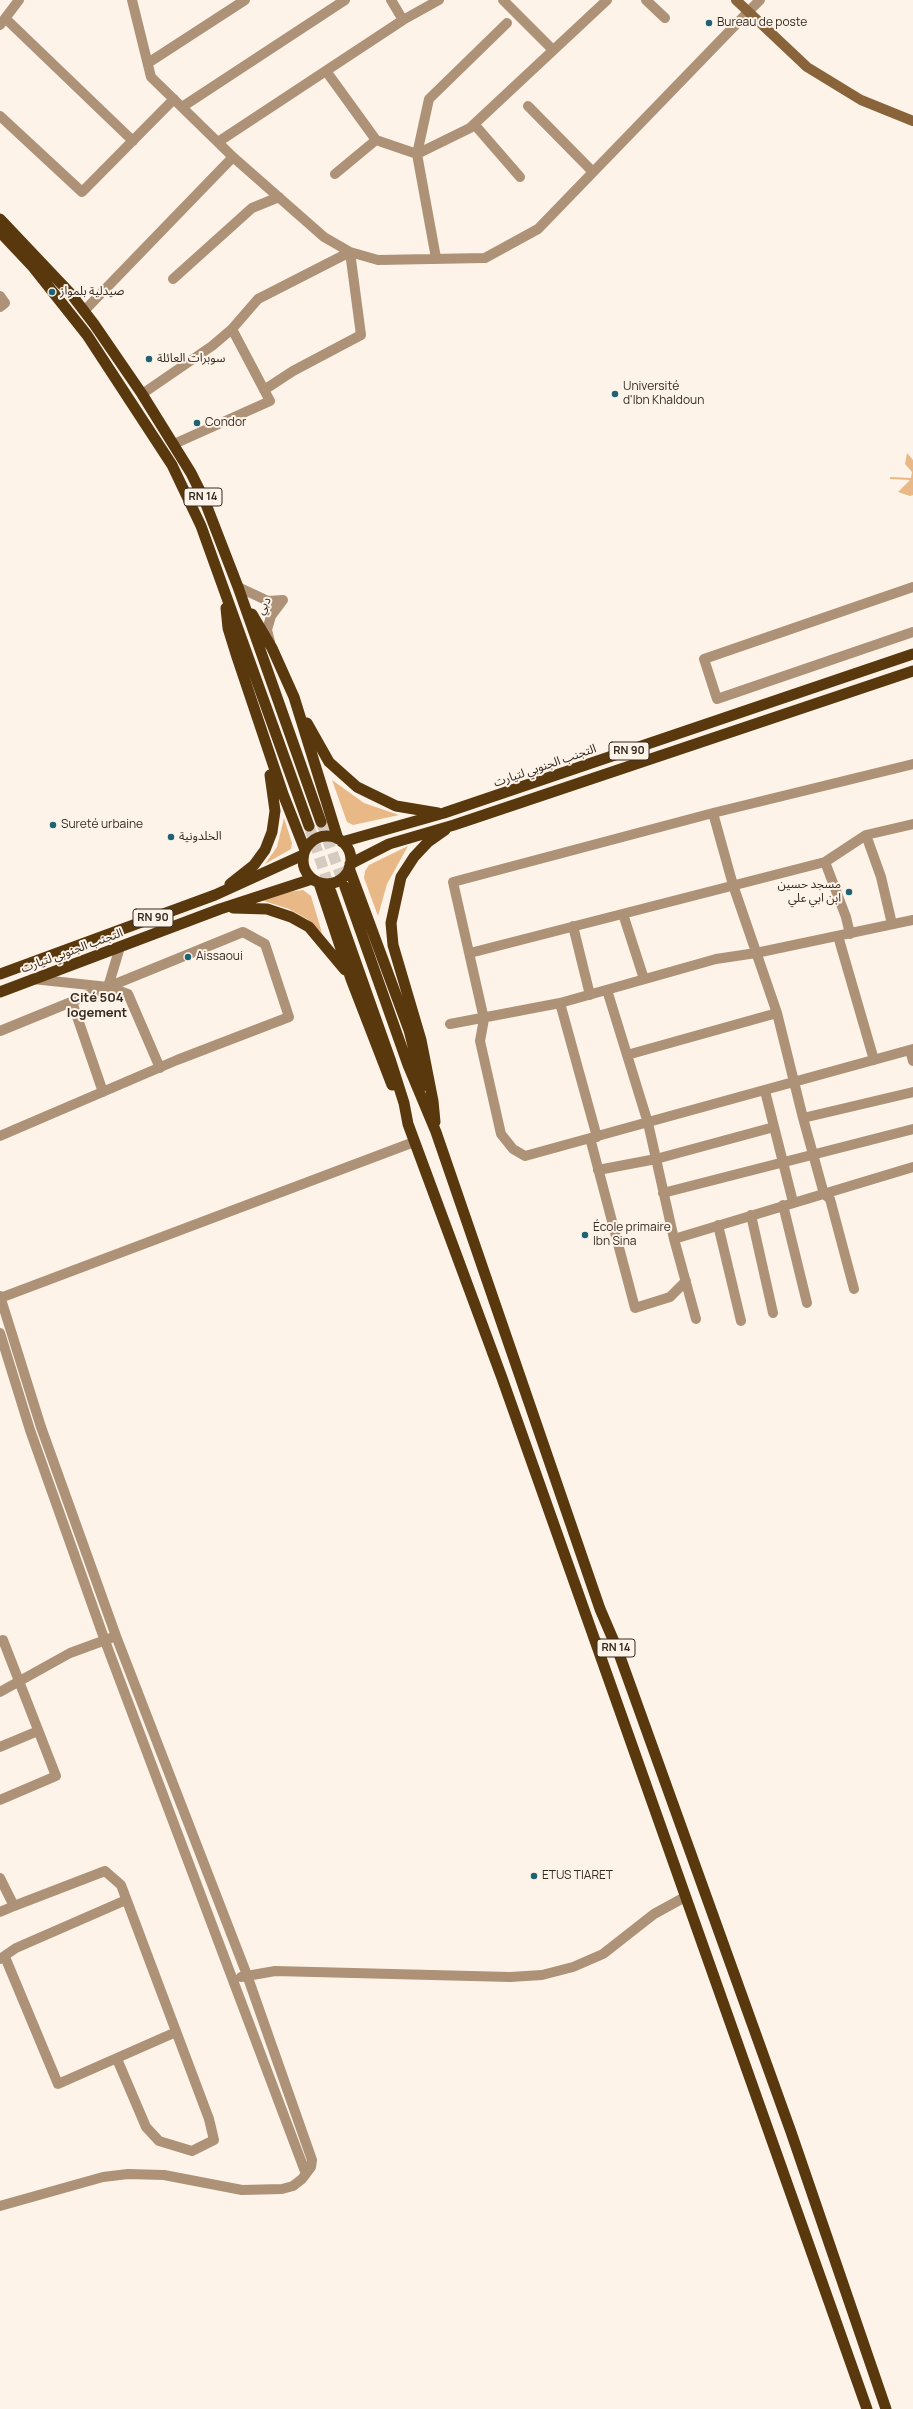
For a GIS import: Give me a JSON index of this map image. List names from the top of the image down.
{
  "streets": {
    "highway": ["RN 14", "RN 90", "التجنب الجنوبي لتيارت"],
    "street": ["دبي"]
  },
  "crossings": [
    ["RN 14", "دبي"],
    ["RN 90", "التجنب الجنوبي لتيارت"]
  ],
  "districts": ["Cité 504 logement"],
  "places": [
    "Bureau de poste",
    "صيدلية بلمواز",
    "سوبرات العائلة",
    "Université d'Ibn Khaldoun",
    "Condor",
    "Sureté urbaine",
    "الخلدونية",
    "مسجد حسين ابن ابي علي",
    "Aissaoui",
    "École primaire Ibn Sina",
    "ETUS TIARET"
  ]
}
